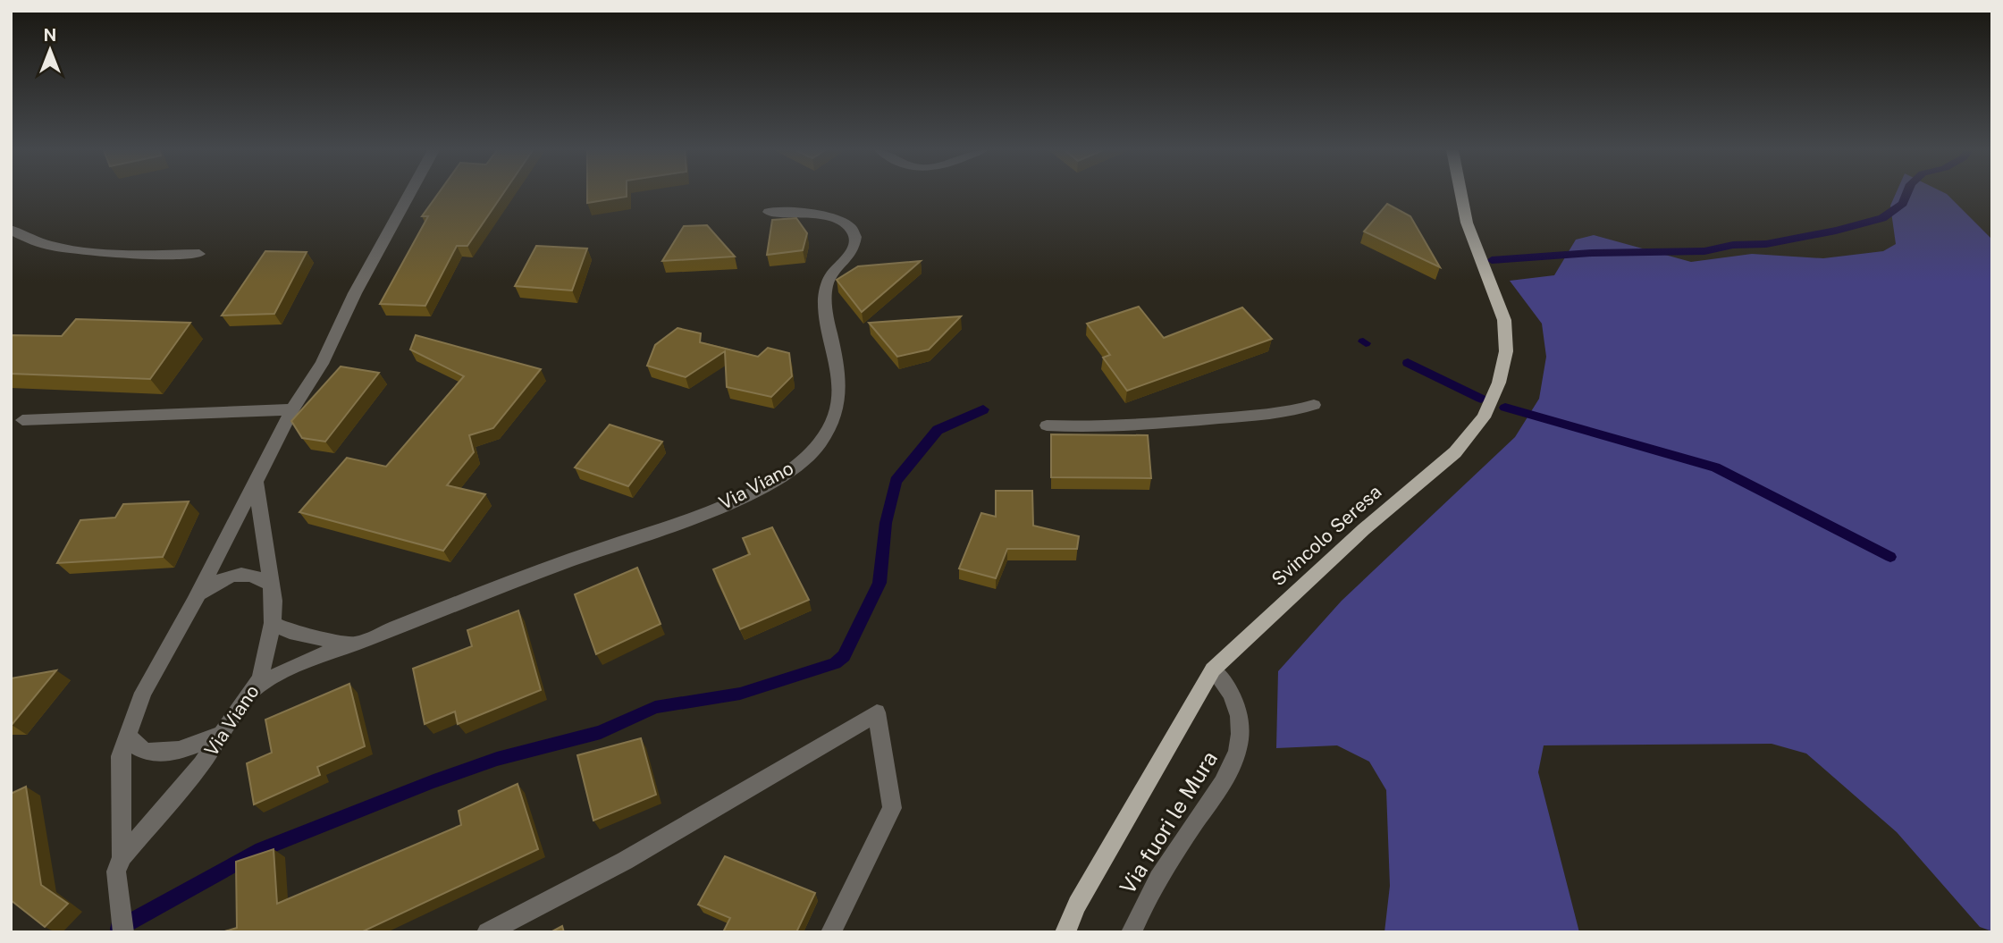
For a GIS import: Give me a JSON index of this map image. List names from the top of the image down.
{
  "streets": {
    "main road": ["Svincolo Seresa"],
    "street": ["Via Viano", "Via fuori le Mura"]
  },
  "crossings": [
    ["Svincolo Seresa", "Via fuori le Mura"]
  ],
  "north": "top"
}
